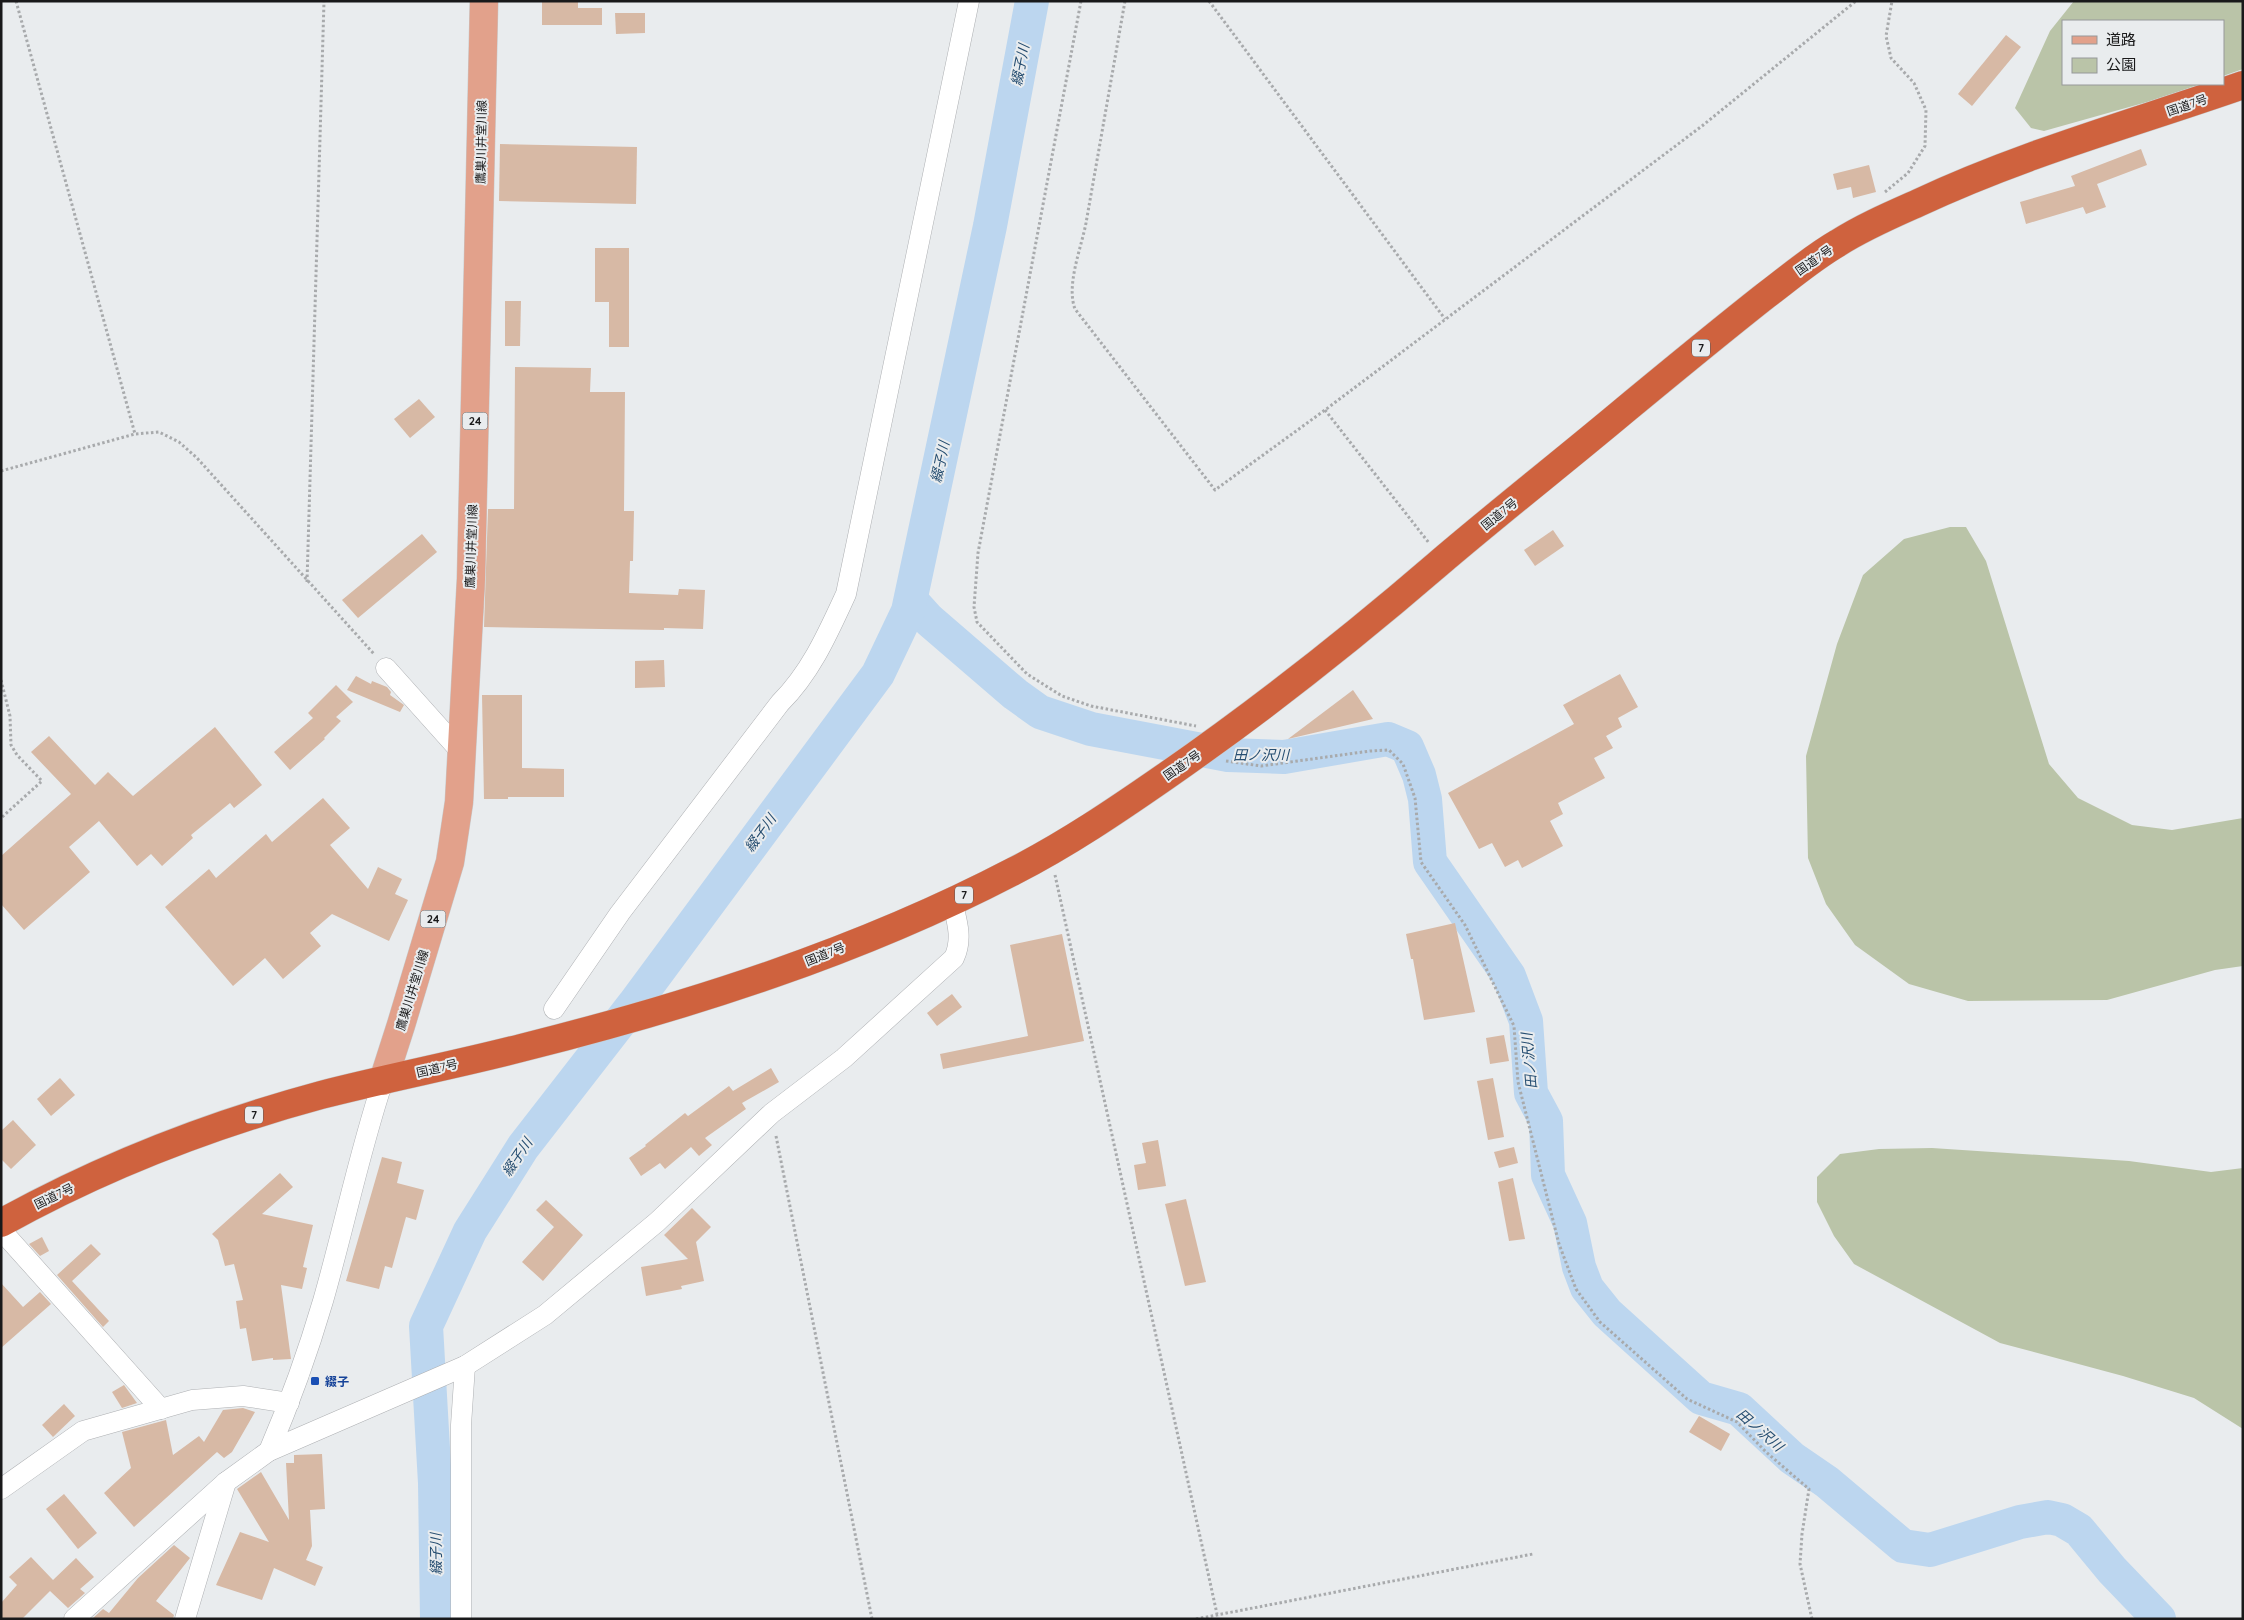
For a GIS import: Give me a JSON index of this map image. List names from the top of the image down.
{
  "streets": {
    "highway": ["国道7号", "7"],
    "main road": ["鷹巣川井堂川線", "24"]
  },
  "crossings": [
    ["国道7号", "鷹巣川井堂川線"]
  ],
  "water": ["綴子川", "田ノ沢川"],
  "places": {
    "transit": ["綴子"]
  },
  "legend": ["道路", "公園"]
}
